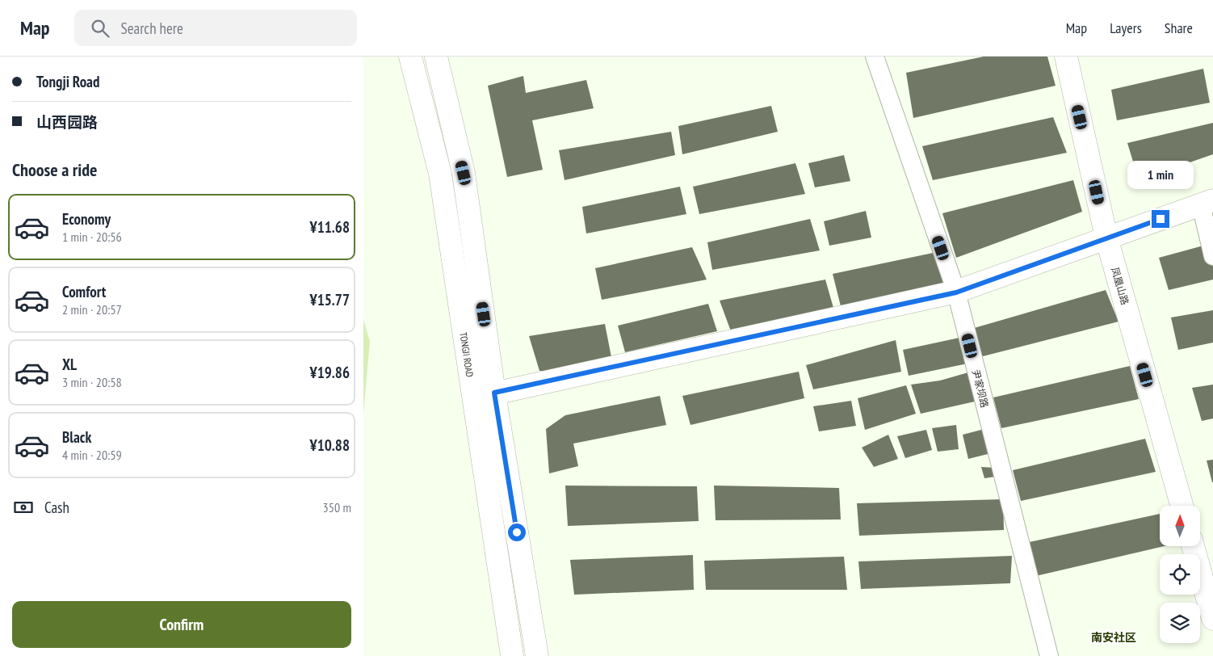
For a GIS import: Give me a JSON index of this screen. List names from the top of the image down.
{
  "streets": {
    "street": ["凤凰山路", "TONGJI ROAD", "尹家坝路"]
  },
  "districts": ["南安社区"],
  "north": "top",
  "page": {
    "header": "Map",
    "search": "Search here",
    "nav": ["Map", "Layers", "Share"],
    "banner": ["Tongji Road", "山西园路"],
    "heading": "Choose a ride",
    "bubble": "1 min",
    "list": [
      {
        "name": "Economy",
        "note": "1 min · 20:56",
        "value": "¥11.68"
      },
      {
        "name": "Comfort",
        "note": "2 min · 20:57",
        "value": "¥15.77"
      },
      {
        "name": "XL",
        "note": "3 min · 20:58",
        "value": "¥19.86"
      },
      {
        "name": "Black",
        "note": "4 min · 20:59",
        "value": "¥10.88"
      }
    ],
    "pay": ["Cash", "350 m"],
    "buttons": "Confirm"
  }
}
